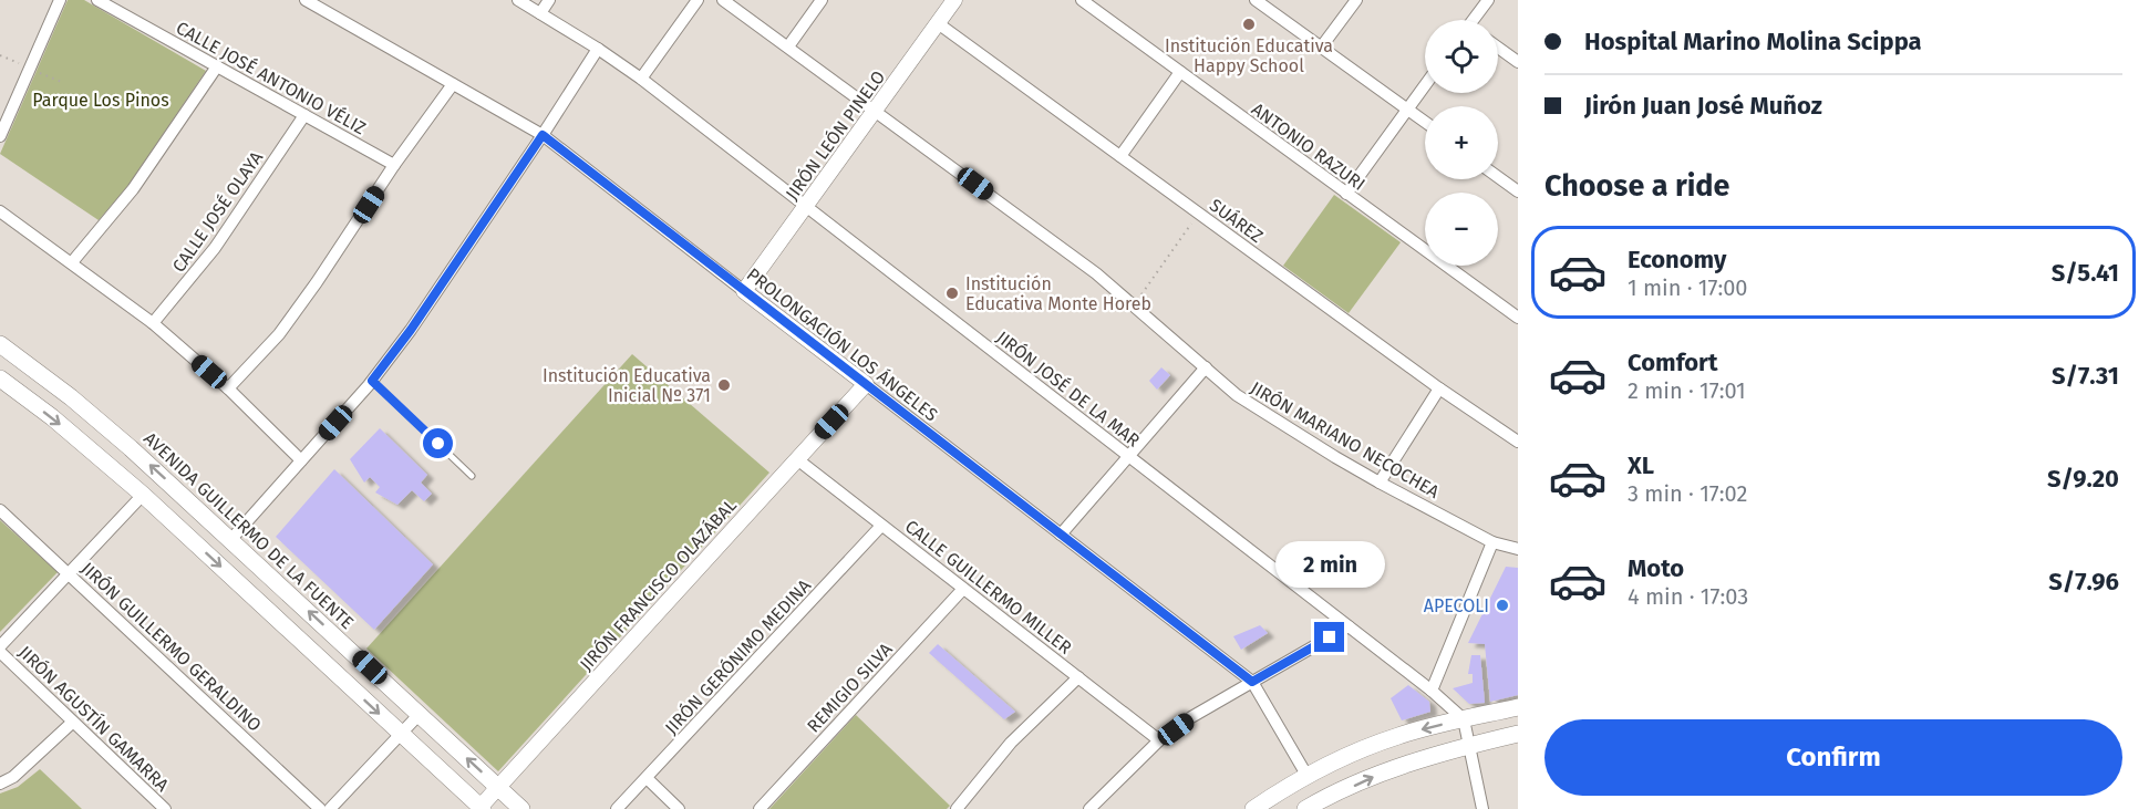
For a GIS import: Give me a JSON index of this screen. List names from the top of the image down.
{
  "streets": {
    "main road": ["AVENIDA GUILLERMO DE LA FUENTE"],
    "street": [
      "CALLE JOSÉ ANTONIO VÉLIZ",
      "JIRÓN LEÓN PINELO",
      "ANTONIO RAZURI",
      "CALLE JOSÉ OLAYA",
      "SUÁREZ",
      "PROLONGACIÓN LOS ÁNGELES",
      "JIRÓN JOSÉ DE LA MAR",
      "JIRÓN MARIANO NECOCHEA",
      "JIRÓN FRANCISCO OLAZÁBAL",
      "CALLE GUILLERMO MILLER",
      "JIRÓN GUILLERMO GERALDINO",
      "JIRÓN GERÓNIMO MEDINA",
      "REMIGIO SILVA",
      "JIRÓN AGUSTÍN GAMARRA"
    ]
  },
  "crossings": [
    ["CALLE JOSÉ ANTONIO VÉLIZ", "CALLE JOSÉ OLAYA"],
    ["JIRÓN LEÓN PINELO", "SUÁREZ"],
    ["JIRÓN LEÓN PINELO", "PROLONGACIÓN LOS ÁNGELES"],
    ["JIRÓN LEÓN PINELO", "JIRÓN JOSÉ DE LA MAR"],
    ["JIRÓN LEÓN PINELO", "JIRÓN MARIANO NECOCHEA"],
    ["PROLONGACIÓN LOS ÁNGELES", "JIRÓN FRANCISCO OLAZÁBAL"],
    ["AVENIDA GUILLERMO DE LA FUENTE", "JIRÓN FRANCISCO OLAZÁBAL"],
    ["JIRÓN FRANCISCO OLAZÁBAL", "CALLE GUILLERMO MILLER"],
    ["CALLE GUILLERMO MILLER", "JIRÓN GERÓNIMO MEDINA"],
    ["CALLE GUILLERMO MILLER", "REMIGIO SILVA"]
  ],
  "parks": ["Parque Los Pinos"],
  "places": [
    "Institución Educativa Happy School",
    "Institución Educativa Monte Horeb",
    "Institución Educativa Inicial Nº 371",
    "APECOLI"
  ],
  "page": {
    "banner": ["Hospital Marino Molina Scippa", "Jirón Juan José Muñoz"],
    "map_buttons": ["+", "−"],
    "heading": "Choose a ride",
    "list": [
      {
        "name": "Economy",
        "note": "1 min · 17:00",
        "value": "S/5.41"
      },
      {
        "name": "Comfort",
        "note": "2 min · 17:01",
        "value": "S/7.31"
      },
      {
        "name": "XL",
        "note": "3 min · 17:02",
        "value": "S/9.20"
      },
      {
        "name": "Moto",
        "note": "4 min · 17:03",
        "value": "S/7.96"
      }
    ],
    "bubble": "2 min",
    "buttons": "Confirm"
  }
}
